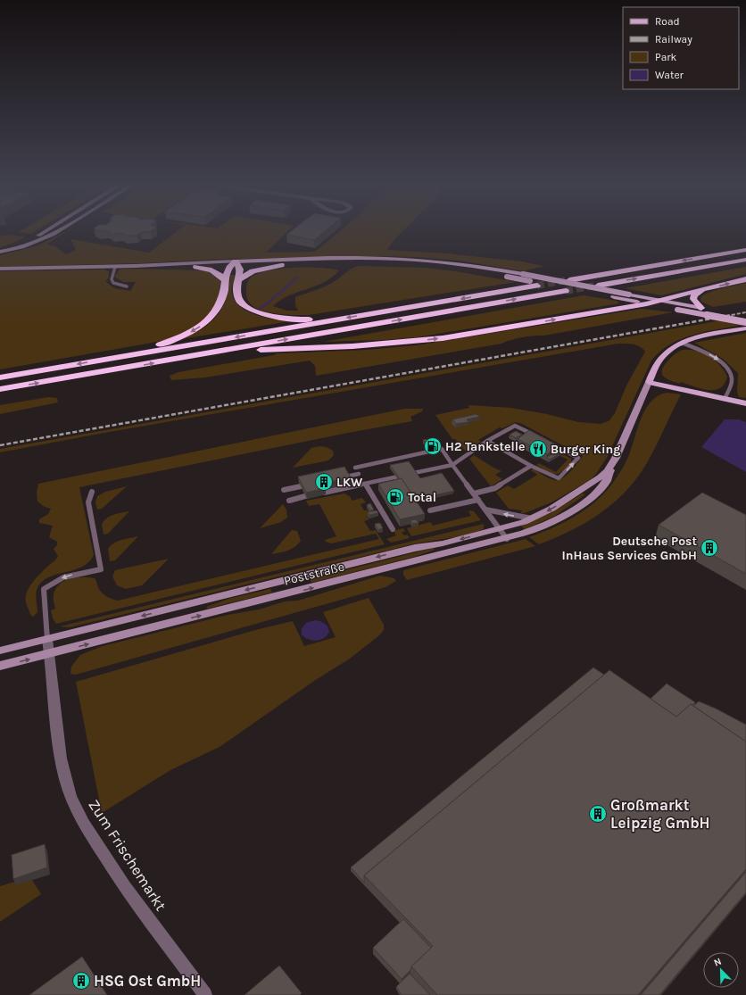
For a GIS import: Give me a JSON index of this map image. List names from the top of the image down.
{
  "streets": {
    "street": ["Poststraße", "Zum Frischemarkt"]
  },
  "crossings": [
    ["Poststraße", "Zum Frischemarkt"]
  ],
  "places": {
    "fuel station": ["H2 Tankstelle", "Total"],
    "restaurant": ["Burger King"],
    "building": [
      "LKW",
      "Deutsche Post InHaus Services GmbH",
      "Großmarkt Leipzig GmbH",
      "HSG Ost GmbH"
    ]
  },
  "legend": [
    "Road",
    "Railway",
    "Park",
    "Water"
  ],
  "north": "top left"
}
